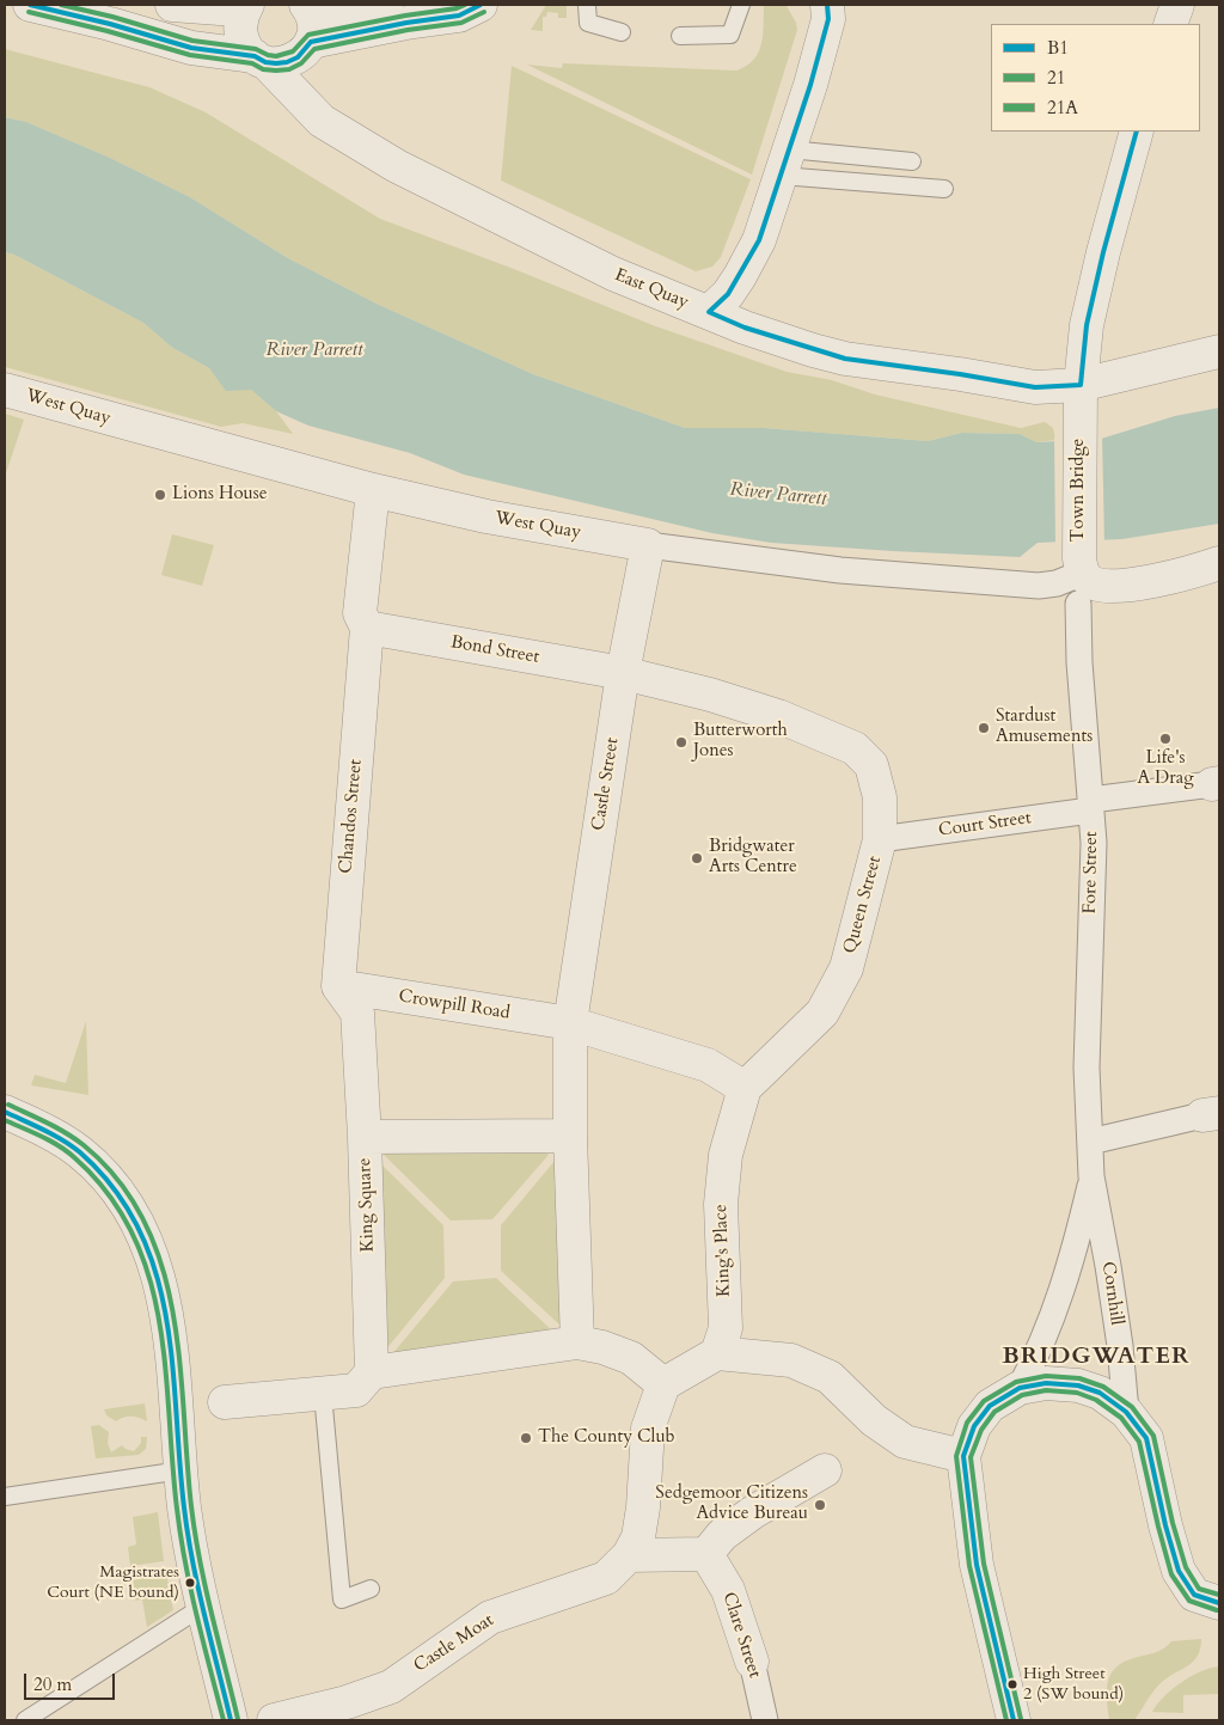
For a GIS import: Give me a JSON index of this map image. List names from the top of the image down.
{
  "streets": {
    "street": [
      "East Quay",
      "West Quay",
      "Town Bridge",
      "Bond Street",
      "Castle Street",
      "Chandos Street",
      "Court Street",
      "Fore Street",
      "Queen Street",
      "Crowpill Road",
      "King Square",
      "King's Place",
      "Cornhill",
      "Clare Street",
      "Castle Moat"
    ]
  },
  "crossings": [
    ["East Quay", "Town Bridge"],
    ["West Quay", "Town Bridge"],
    ["West Quay", "Castle Street"],
    ["West Quay", "Chandos Street"],
    ["West Quay", "Fore Street"],
    ["Town Bridge", "Fore Street"],
    ["Bond Street", "Castle Street"],
    ["Bond Street", "Chandos Street"],
    ["Bond Street", "Queen Street"],
    ["Castle Street", "Queen Street"],
    ["Castle Street", "Crowpill Road"],
    ["Chandos Street", "Crowpill Road"],
    ["Court Street", "Fore Street"],
    ["Court Street", "Queen Street"],
    ["Fore Street", "Cornhill"],
    ["Queen Street", "King's Place"]
  ],
  "districts": ["BRIDGWATER"],
  "water": ["River Parrett"],
  "places": [
    "Lions House",
    "Stardust Amusements",
    "Life's A Drag",
    "Butterworth Jones",
    "Bridgwater Arts Centre",
    "The County Club",
    "Sedgemoor Citizens Advice Bureau",
    "Magistrates Court (NE bound)",
    "High Street 2 (SW bound)"
  ],
  "lines": ["transit line B1", "transit line 21A", "transit line 21"],
  "legend": ["B1", "21", "21A"],
  "scale_bar": "20 m"
}
